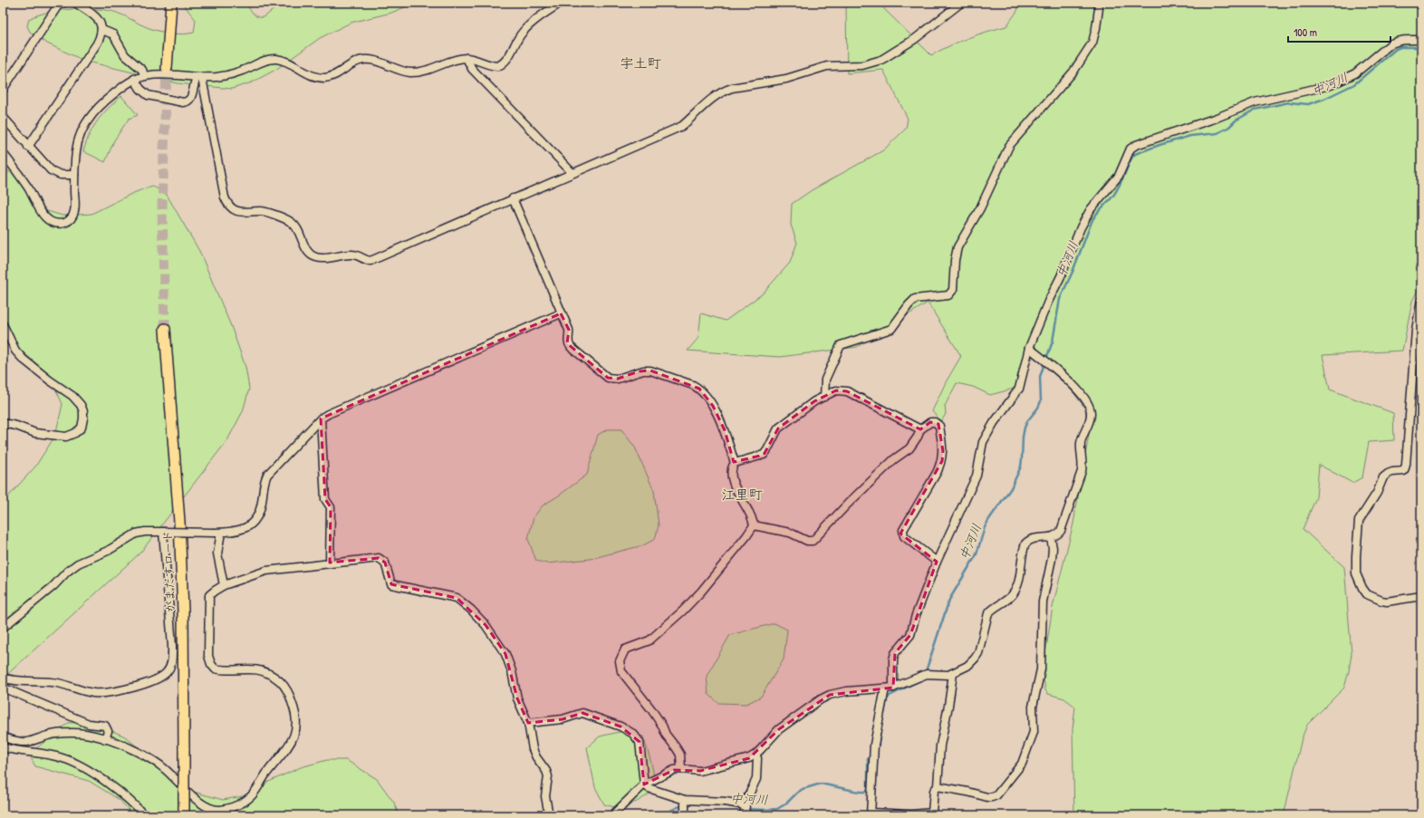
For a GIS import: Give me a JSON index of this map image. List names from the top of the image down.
{
  "streets": {
    "highway": ["がまだすロード"]
  },
  "districts": ["宇土町", "江里町"],
  "water": ["中河川"],
  "scale_bar": "100 m"
}
